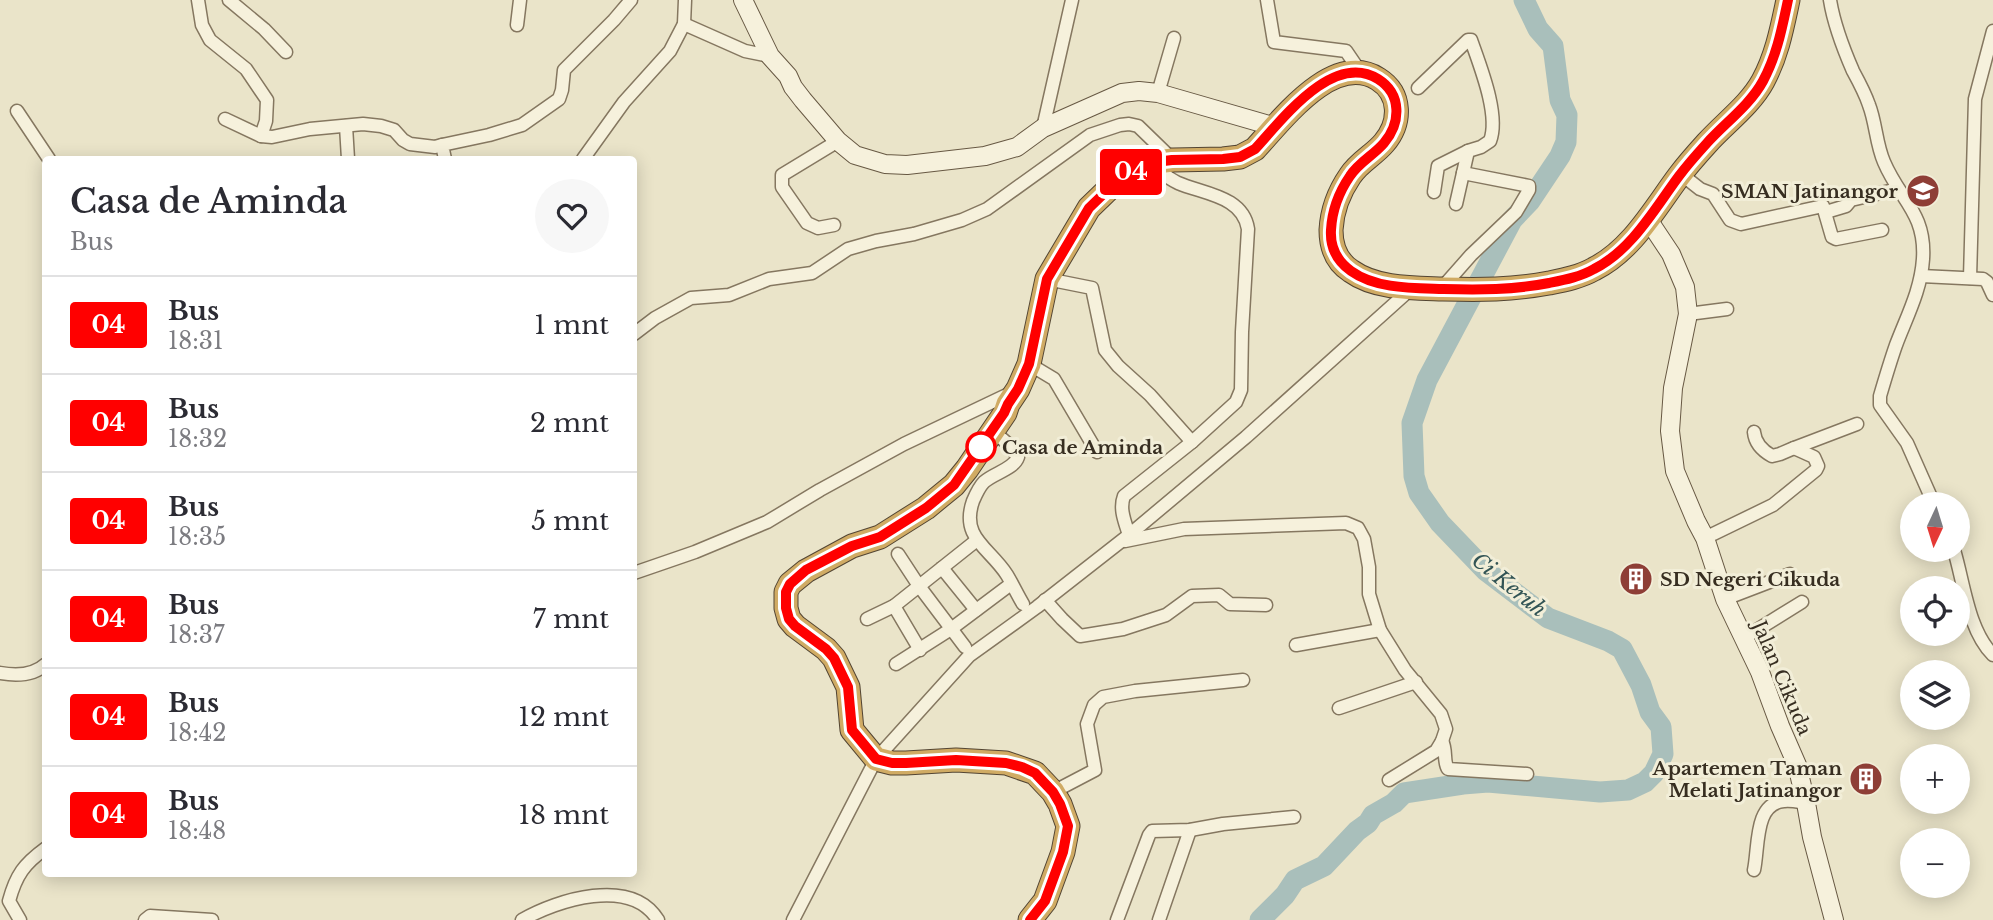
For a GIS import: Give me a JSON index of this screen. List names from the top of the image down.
{
  "streets": {
    "street": ["Jalan Cikuda"]
  },
  "water": ["Ci Keruh"],
  "places": {
    "school or university": ["SMAN Jatinangor"],
    "other": ["Casa de Aminda"],
    "building": ["SD Negeri Cikuda", "Apartemen Taman Melati Jatinangor"]
  },
  "lines": ["bus line 04"],
  "north": "bottom",
  "page": {
    "on_map": "04",
    "heading": ["Casa de Aminda", "Bus"],
    "list": [
      {
        "mark": "04",
        "name": "Bus",
        "note": "18:31",
        "value": "1 mnt"
      },
      {
        "mark": "04",
        "name": "Bus",
        "note": "18:32",
        "value": "2 mnt"
      },
      {
        "mark": "04",
        "name": "Bus",
        "note": "18:35",
        "value": "5 mnt"
      },
      {
        "mark": "04",
        "name": "Bus",
        "note": "18:37",
        "value": "7 mnt"
      },
      {
        "mark": "04",
        "name": "Bus",
        "note": "18:42",
        "value": "12 mnt"
      },
      {
        "mark": "04",
        "name": "Bus",
        "note": "18:48",
        "value": "18 mnt"
      }
    ],
    "map_buttons": ["+", "−"]
  }
}
